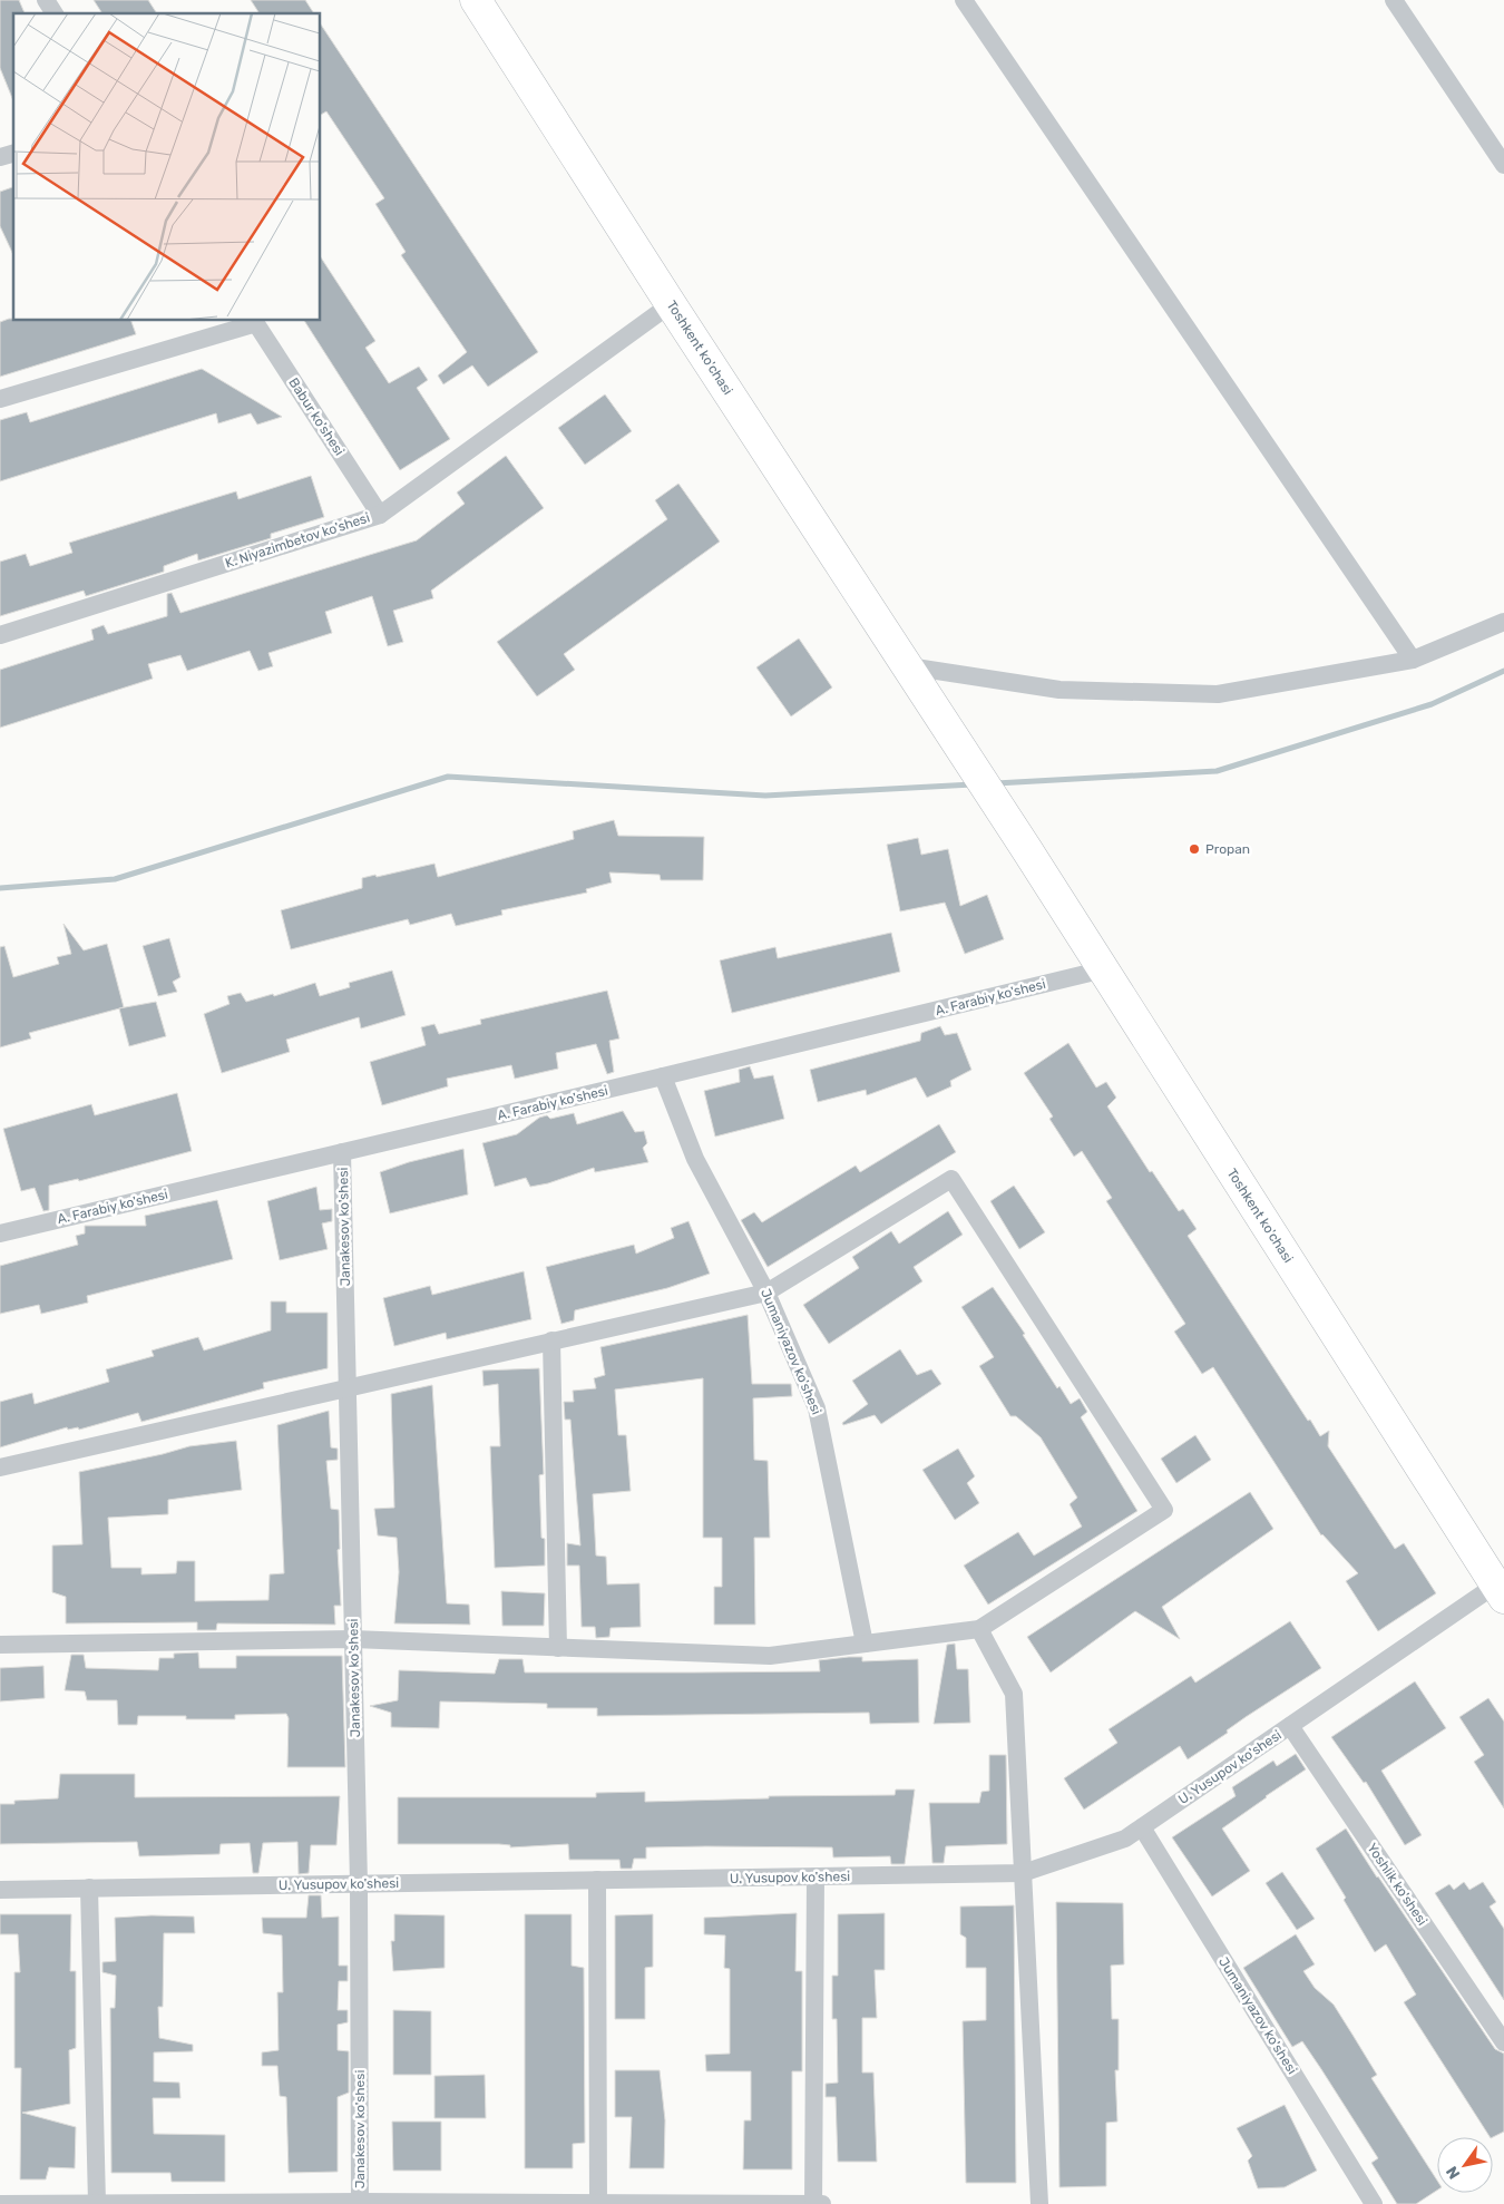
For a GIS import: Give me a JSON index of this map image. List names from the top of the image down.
{
  "streets": {
    "highway": ["Toshkent ko'chasi"],
    "street": [
      "Babur ko'shesi",
      "K. Niyazimbetov ko'shesi",
      "A. Farabiy ko'shesi",
      "Janakesov ko'shesi",
      "Jumaniyazov ko'shesi",
      "U. Yusupov ko'shesi",
      "Yoshlik ko'shesi"
    ]
  },
  "crossings": [
    ["Toshkent ko'chasi", "K. Niyazimbetov ko'shesi"],
    ["Toshkent ko'chasi", "A. Farabiy ko'shesi"],
    ["Toshkent ko'chasi", "U. Yusupov ko'shesi"],
    ["Babur ko'shesi", "K. Niyazimbetov ko'shesi"],
    ["A. Farabiy ko'shesi", "Janakesov ko'shesi"],
    ["A. Farabiy ko'shesi", "Jumaniyazov ko'shesi"],
    ["Janakesov ko'shesi", "U. Yusupov ko'shesi"],
    ["Jumaniyazov ko'shesi", "U. Yusupov ko'shesi"],
    ["U. Yusupov ko'shesi", "Yoshlik ko'shesi"]
  ],
  "places": ["Propan"],
  "north": "bottom left"
}
